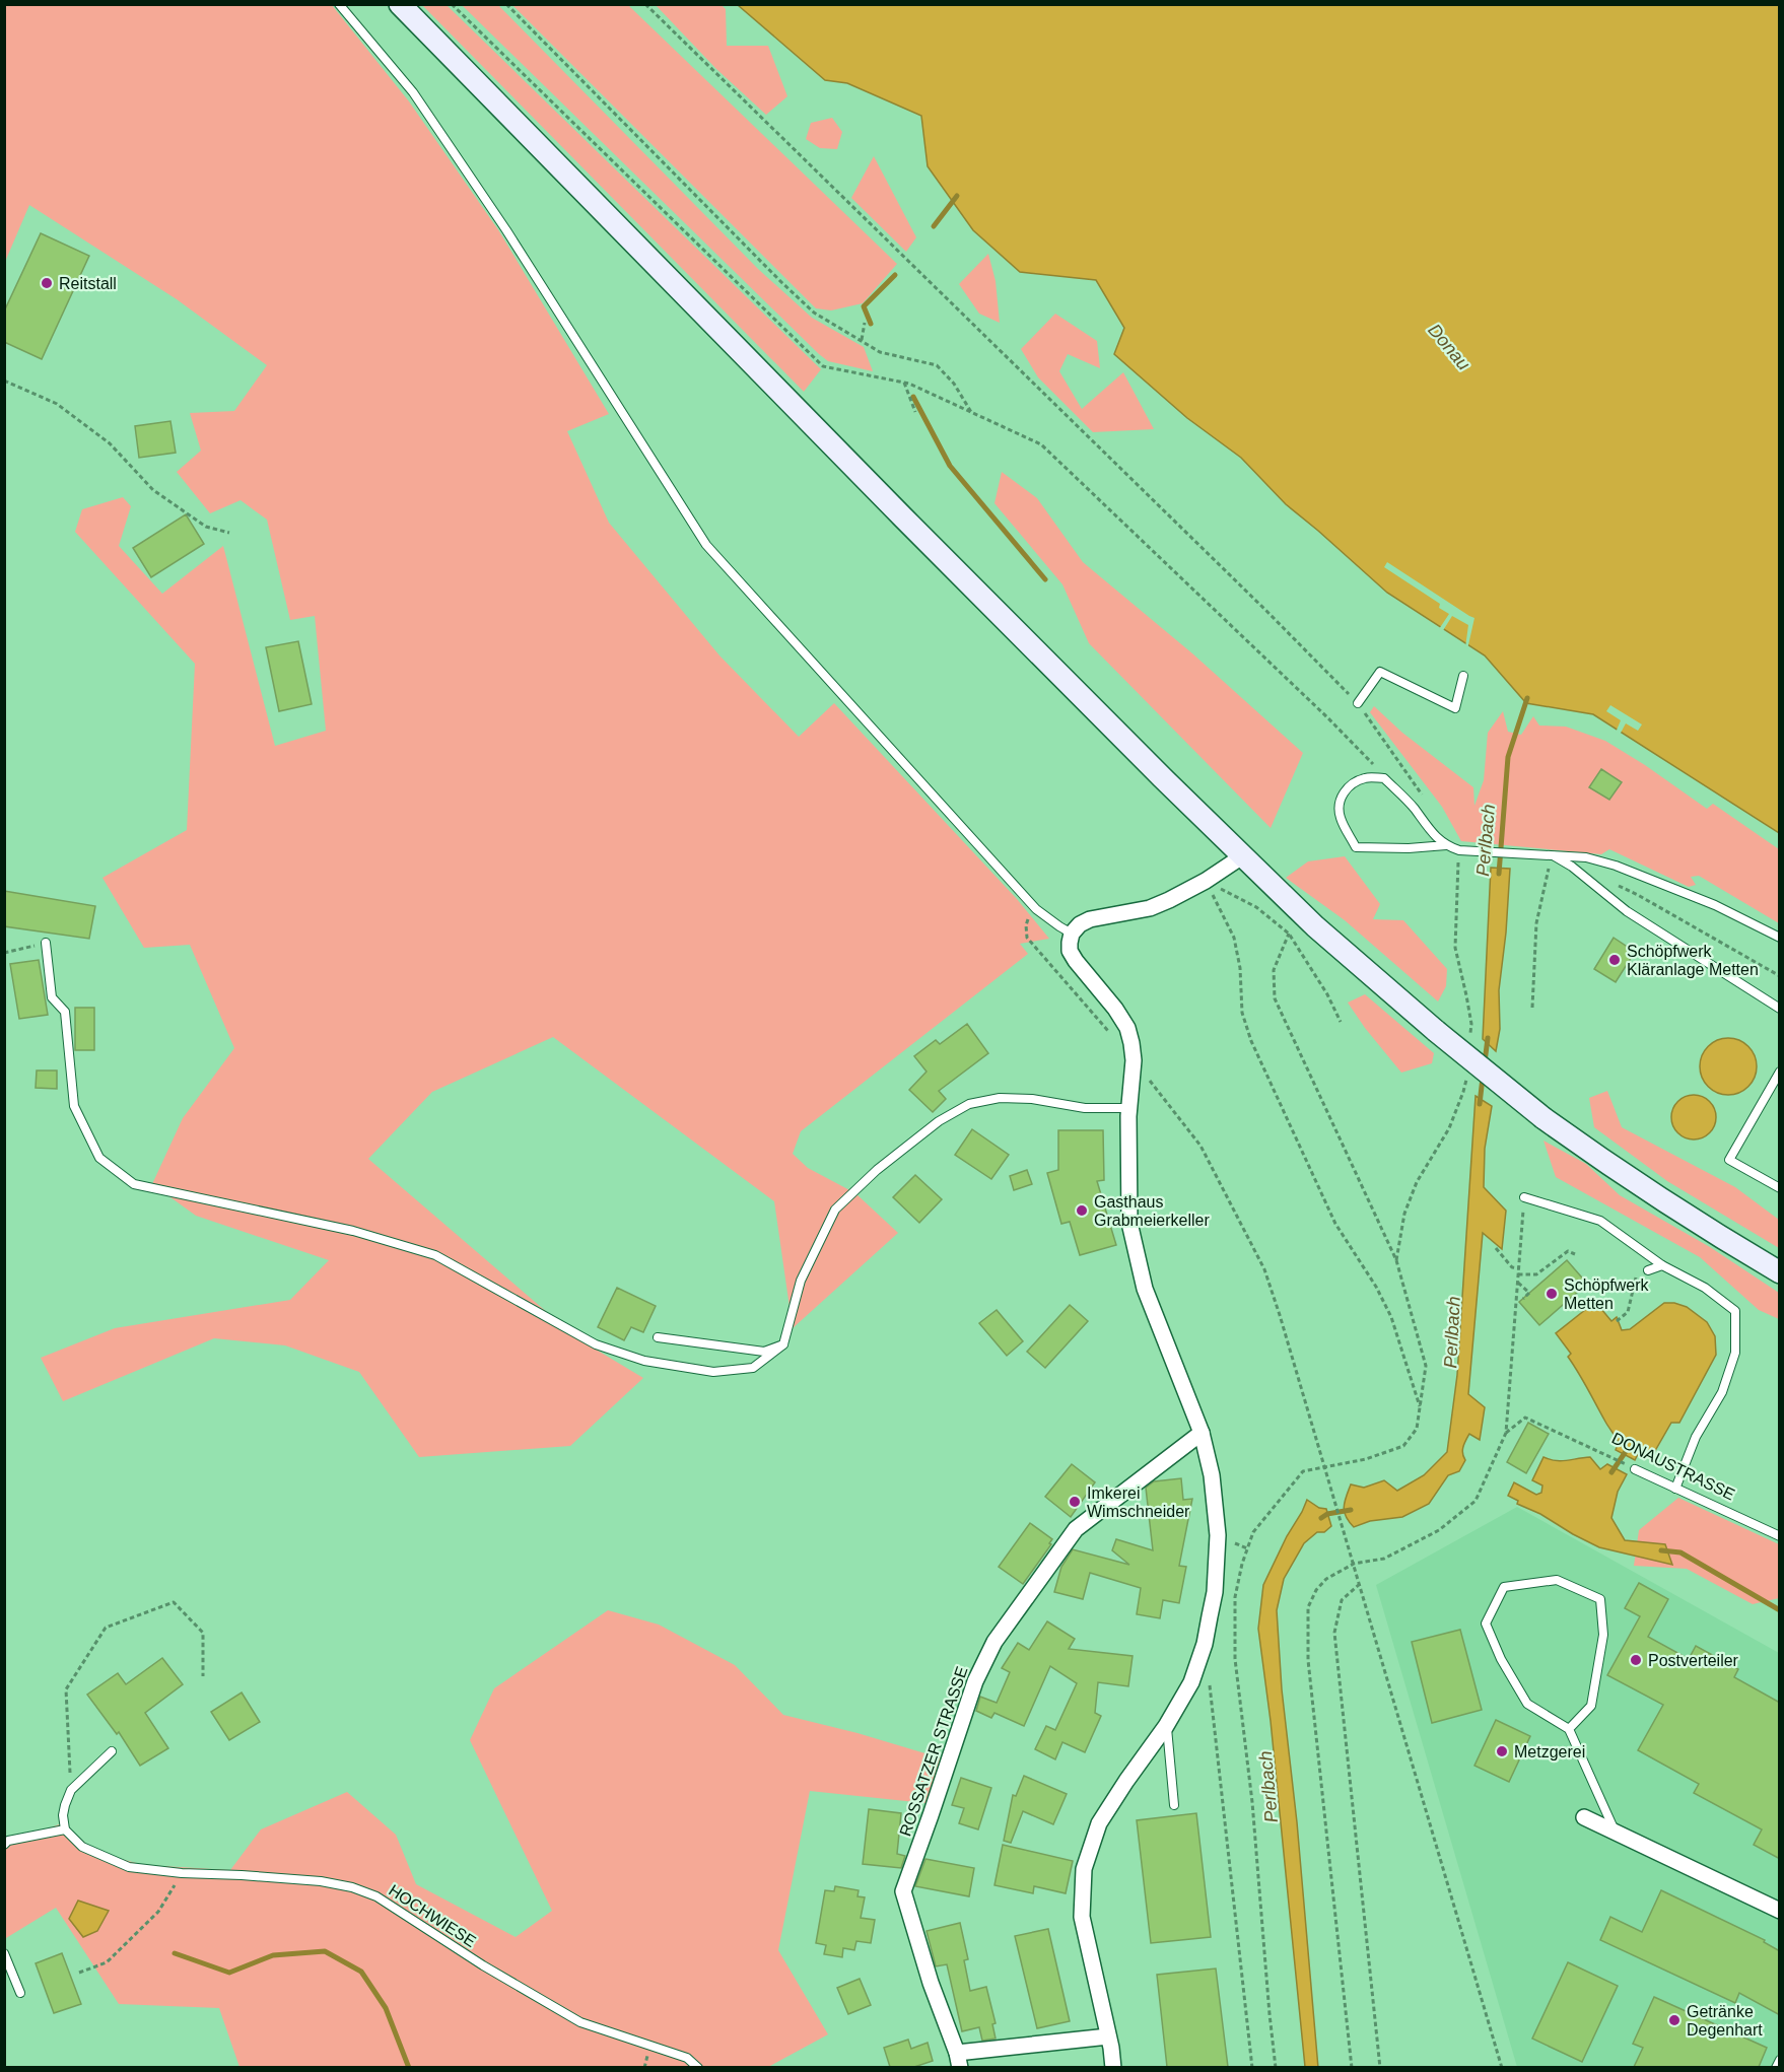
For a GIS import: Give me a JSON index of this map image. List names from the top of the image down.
{
  "streets": {
    "street": ["ROSSATZER STRASSE"],
    "lane": ["DONAUSTRASSE", "HOCHWIESE"]
  },
  "water": ["Donau", "Perlbach"],
  "places": [
    "Reitstall",
    "Schöpfwerk Kläranlage Metten",
    "Gasthaus Grabmeierkeller",
    "Schöpfwerk Metten",
    "Imkerei Wimschneider",
    "Postverteiler",
    "Metzgerei",
    "Getränke Degenhart"
  ]
}
